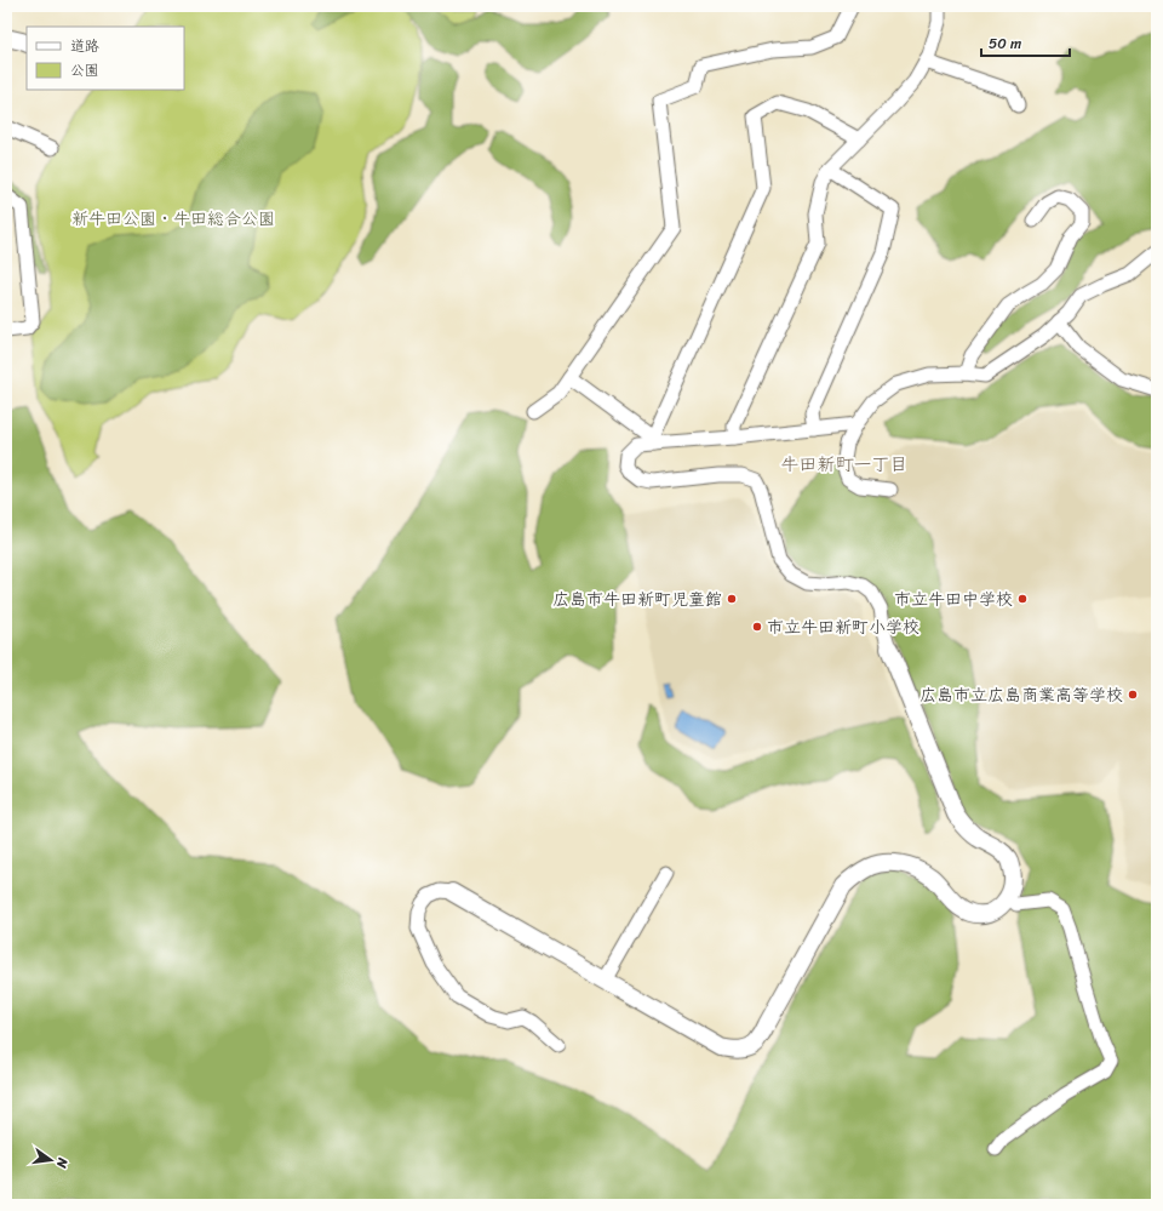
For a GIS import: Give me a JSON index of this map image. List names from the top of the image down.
{
  "districts": ["牛田新町一丁目"],
  "parks": ["新牛田公園・牛田総合公園"],
  "places": [
    "広島市牛田新町児童館",
    "市立牛田中学校",
    "市立牛田新町小学校",
    "広島市立広島商業高等学校"
  ],
  "legend": ["道路", "公園"],
  "scale_bar": "50 m",
  "north": "right"
}
